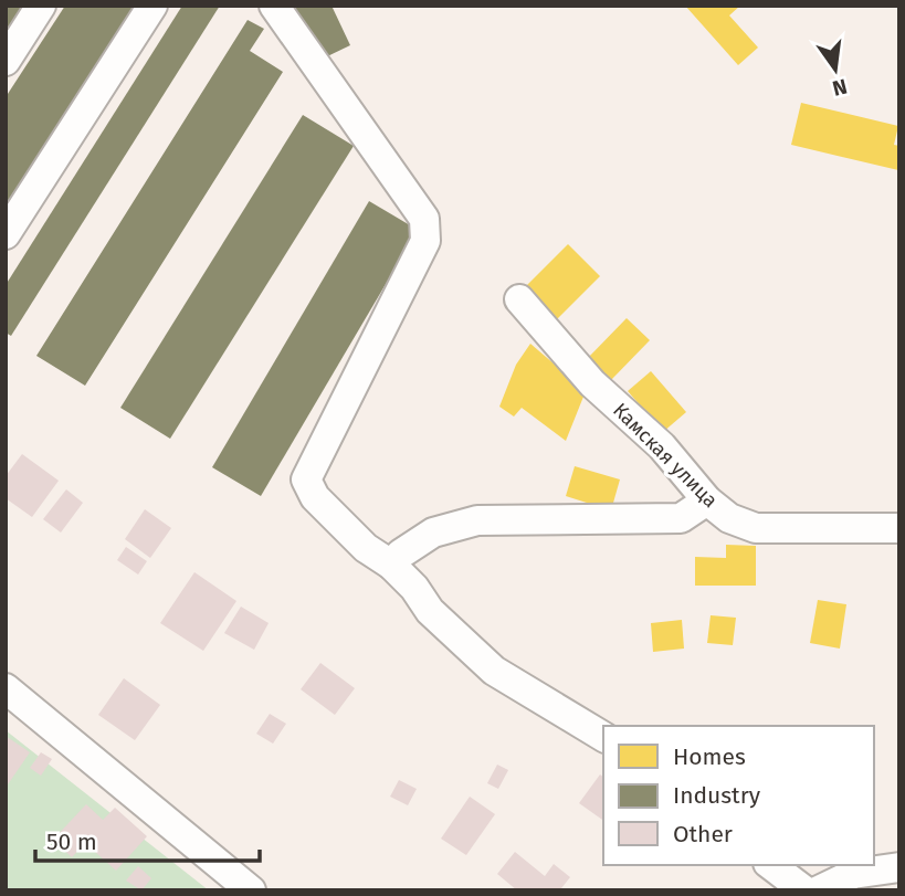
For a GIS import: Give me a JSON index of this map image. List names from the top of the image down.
{
  "streets": {
    "street": ["Камская улица"]
  },
  "legend": ["Homes", "Industry", "Other"],
  "scale_bar": "50 m",
  "north": "bottom"
}
